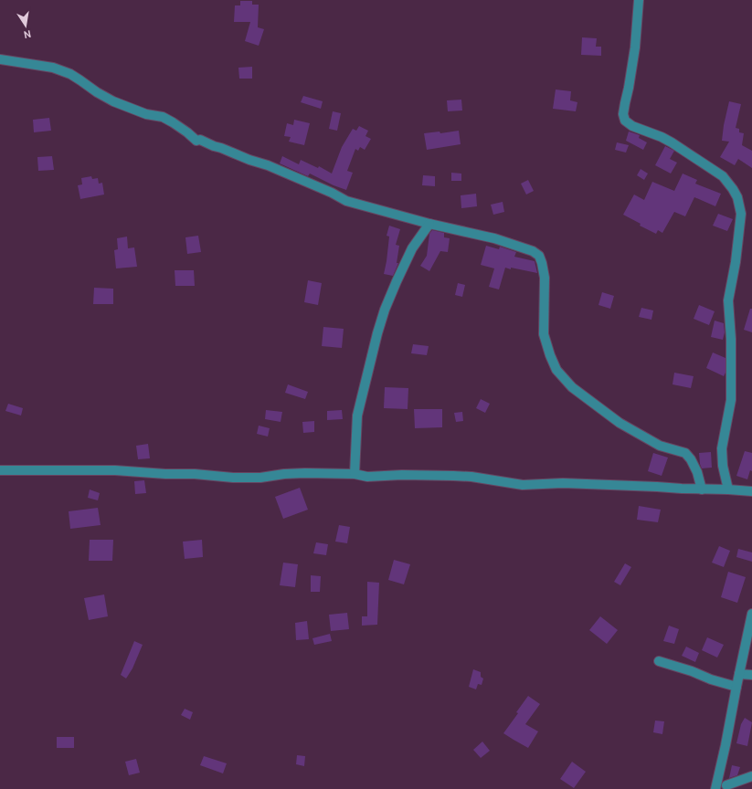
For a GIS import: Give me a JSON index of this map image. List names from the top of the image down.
{
  "north": "bottom"
}
